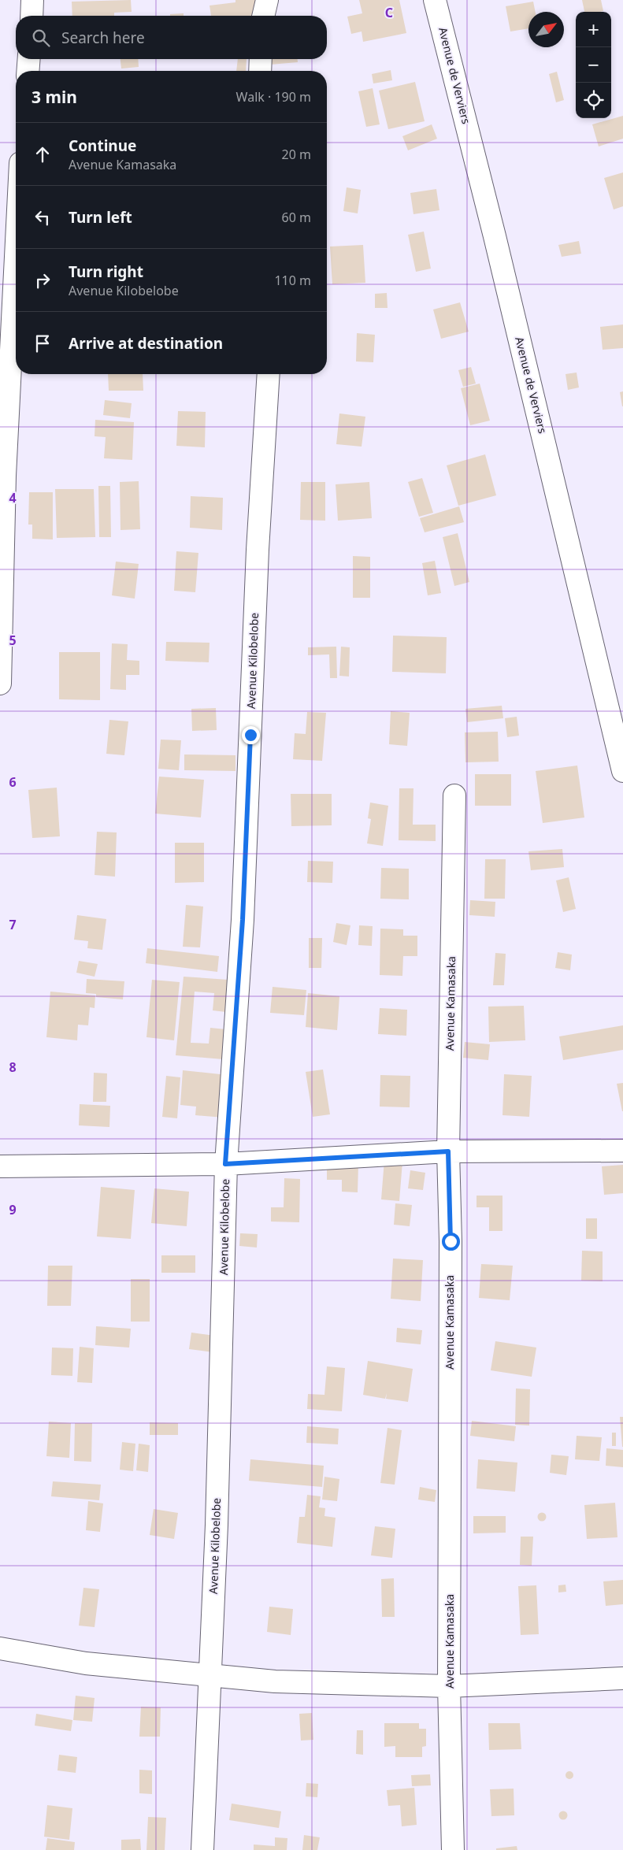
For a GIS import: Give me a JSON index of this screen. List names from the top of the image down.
{
  "streets": {
    "street": ["Avenue de Verviers", "Avenue Kilobelobe", "Avenue Kamasaka"]
  },
  "north": "top right",
  "page": {
    "map_buttons": ["+", "−"],
    "search": "Search here",
    "heading": ["3 min", "Walk · 190 m"],
    "list": [
      ["Continue", "Avenue Kamasaka", "20 m"],
      ["Turn left", "60 m"],
      ["Turn right", "Avenue Kilobelobe", "110 m"],
      "Arrive at destination"
    ]
  },
  "grid": {
    "columns": ["C"],
    "rows": [
      "4",
      "5",
      "6",
      "7",
      "8",
      "9"
    ]
  }
}
